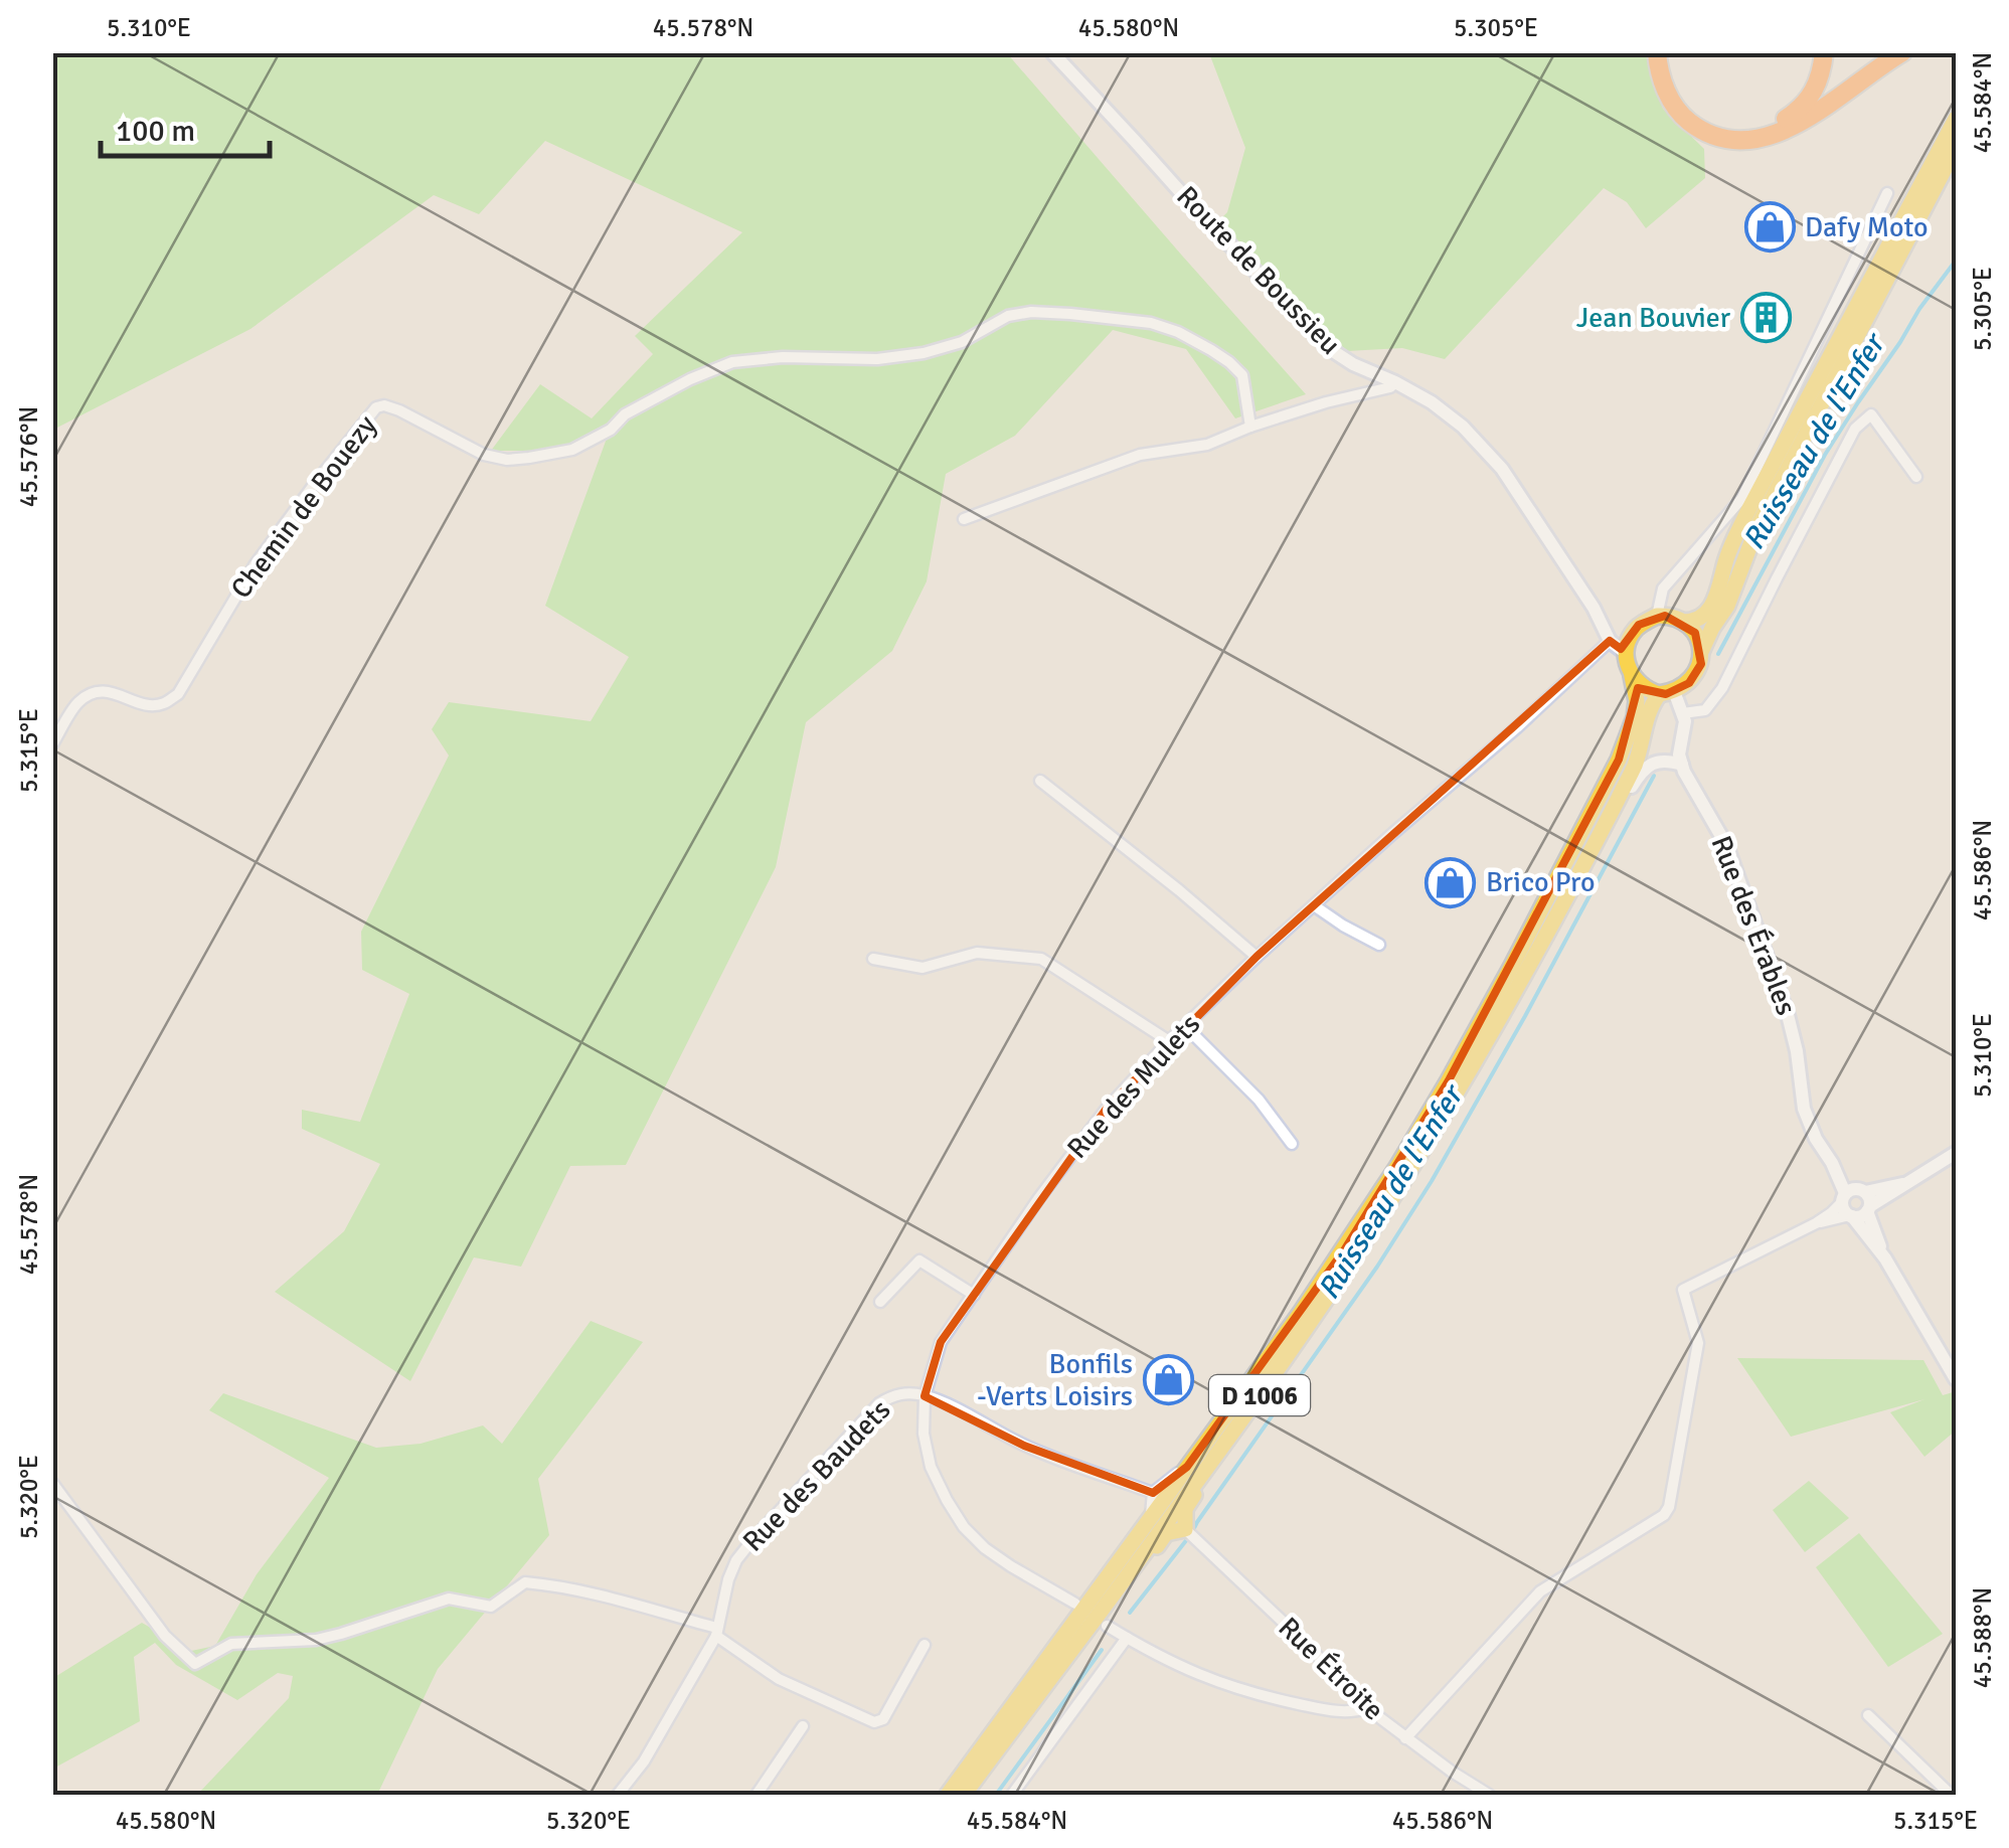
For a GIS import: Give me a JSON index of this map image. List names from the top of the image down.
{
  "streets": {
    "main road": ["D 1006"],
    "street": [
      "Route de Boussieu",
      "Chemin de Bouezy",
      "Rue des Érables",
      "Rue des Mulets",
      "Rue des Baudets",
      "Rue Étroite"
    ]
  },
  "crossings": [
    ["Route de Boussieu", "Rue des Érables"],
    ["Route de Boussieu", "Rue des Mulets"],
    ["Route de Boussieu", "D 1006"],
    ["Rue des Érables", "D 1006"],
    ["Rue des Mulets", "Rue des Baudets"]
  ],
  "water": ["Ruisseau de l'Enfer"],
  "places": {
    "shop": ["Dafy Moto", "Brico Pro", "Bonfils -Verts Loisirs"],
    "building": ["Jean Bouvier"]
  },
  "scale_bar": "100 m",
  "coordinates": [
    "5.310°E",
    "45.578°N",
    "45.580°N",
    "5.305°E",
    "45.584°N",
    "45.576°N",
    "5.315°E",
    "45.586°N",
    "5.320°E",
    "45.588°N"
  ]
}
